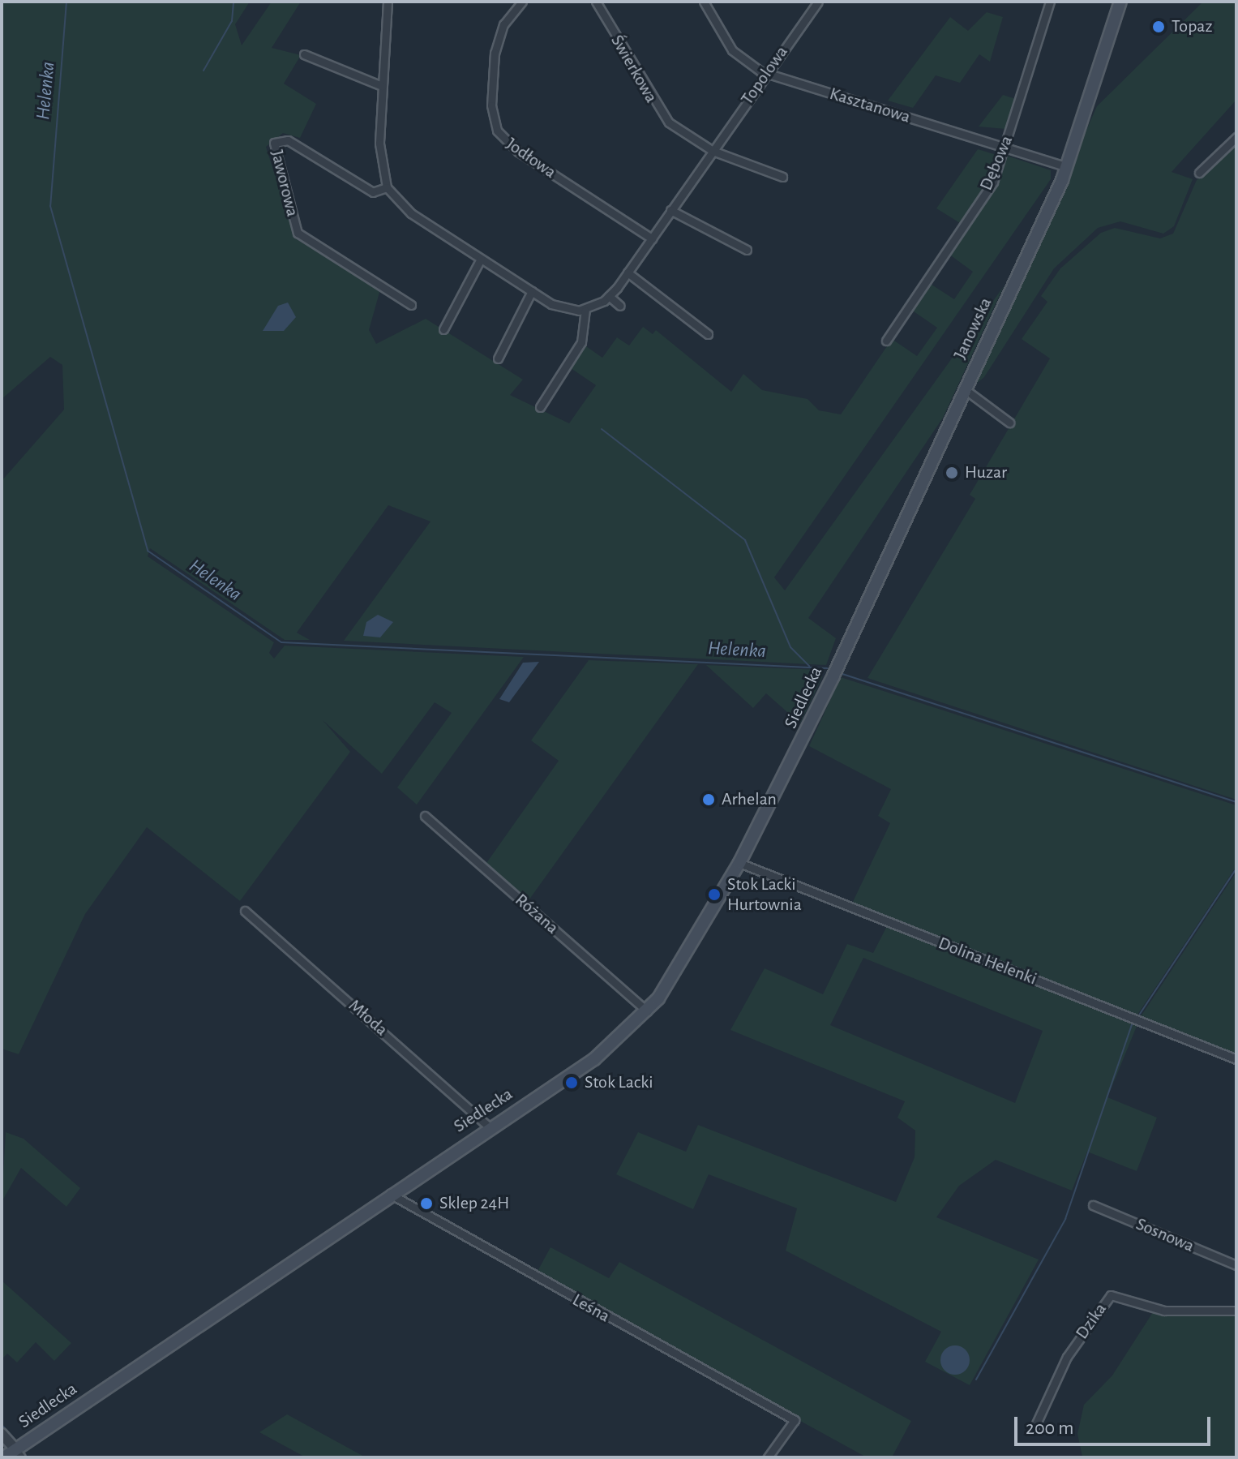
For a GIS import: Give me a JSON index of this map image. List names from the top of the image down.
{
  "streets": {
    "main road": ["Janowska", "Siedlecka"],
    "street": [
      "Świerkowa",
      "Topolowa",
      "Kasztanowa",
      "Jodłowa",
      "Dębowa",
      "Jaworowa",
      "Różana",
      "Dolina Helenki",
      "Młoda",
      "Sosnowa",
      "Leśna",
      "Dzika"
    ]
  },
  "crossings": [
    ["Świerkowa", "Topolowa"],
    ["Topolowa", "Kasztanowa"],
    ["Topolowa", "Jodłowa"],
    ["Kasztanowa", "Dębowa"],
    ["Kasztanowa", "Janowska"],
    ["Janowska", "Siedlecka"],
    ["Siedlecka", "Różana"],
    ["Siedlecka", "Dolina Helenki"],
    ["Siedlecka", "Młoda"],
    ["Siedlecka", "Leśna"]
  ],
  "water": ["Helenka"],
  "places": [
    "Topaz",
    "Huzar",
    "Arhelan",
    "Stok Lacki Hurtownia",
    "Stok Lacki",
    "Sklep 24H"
  ],
  "scale_bar": "200 m"
}
